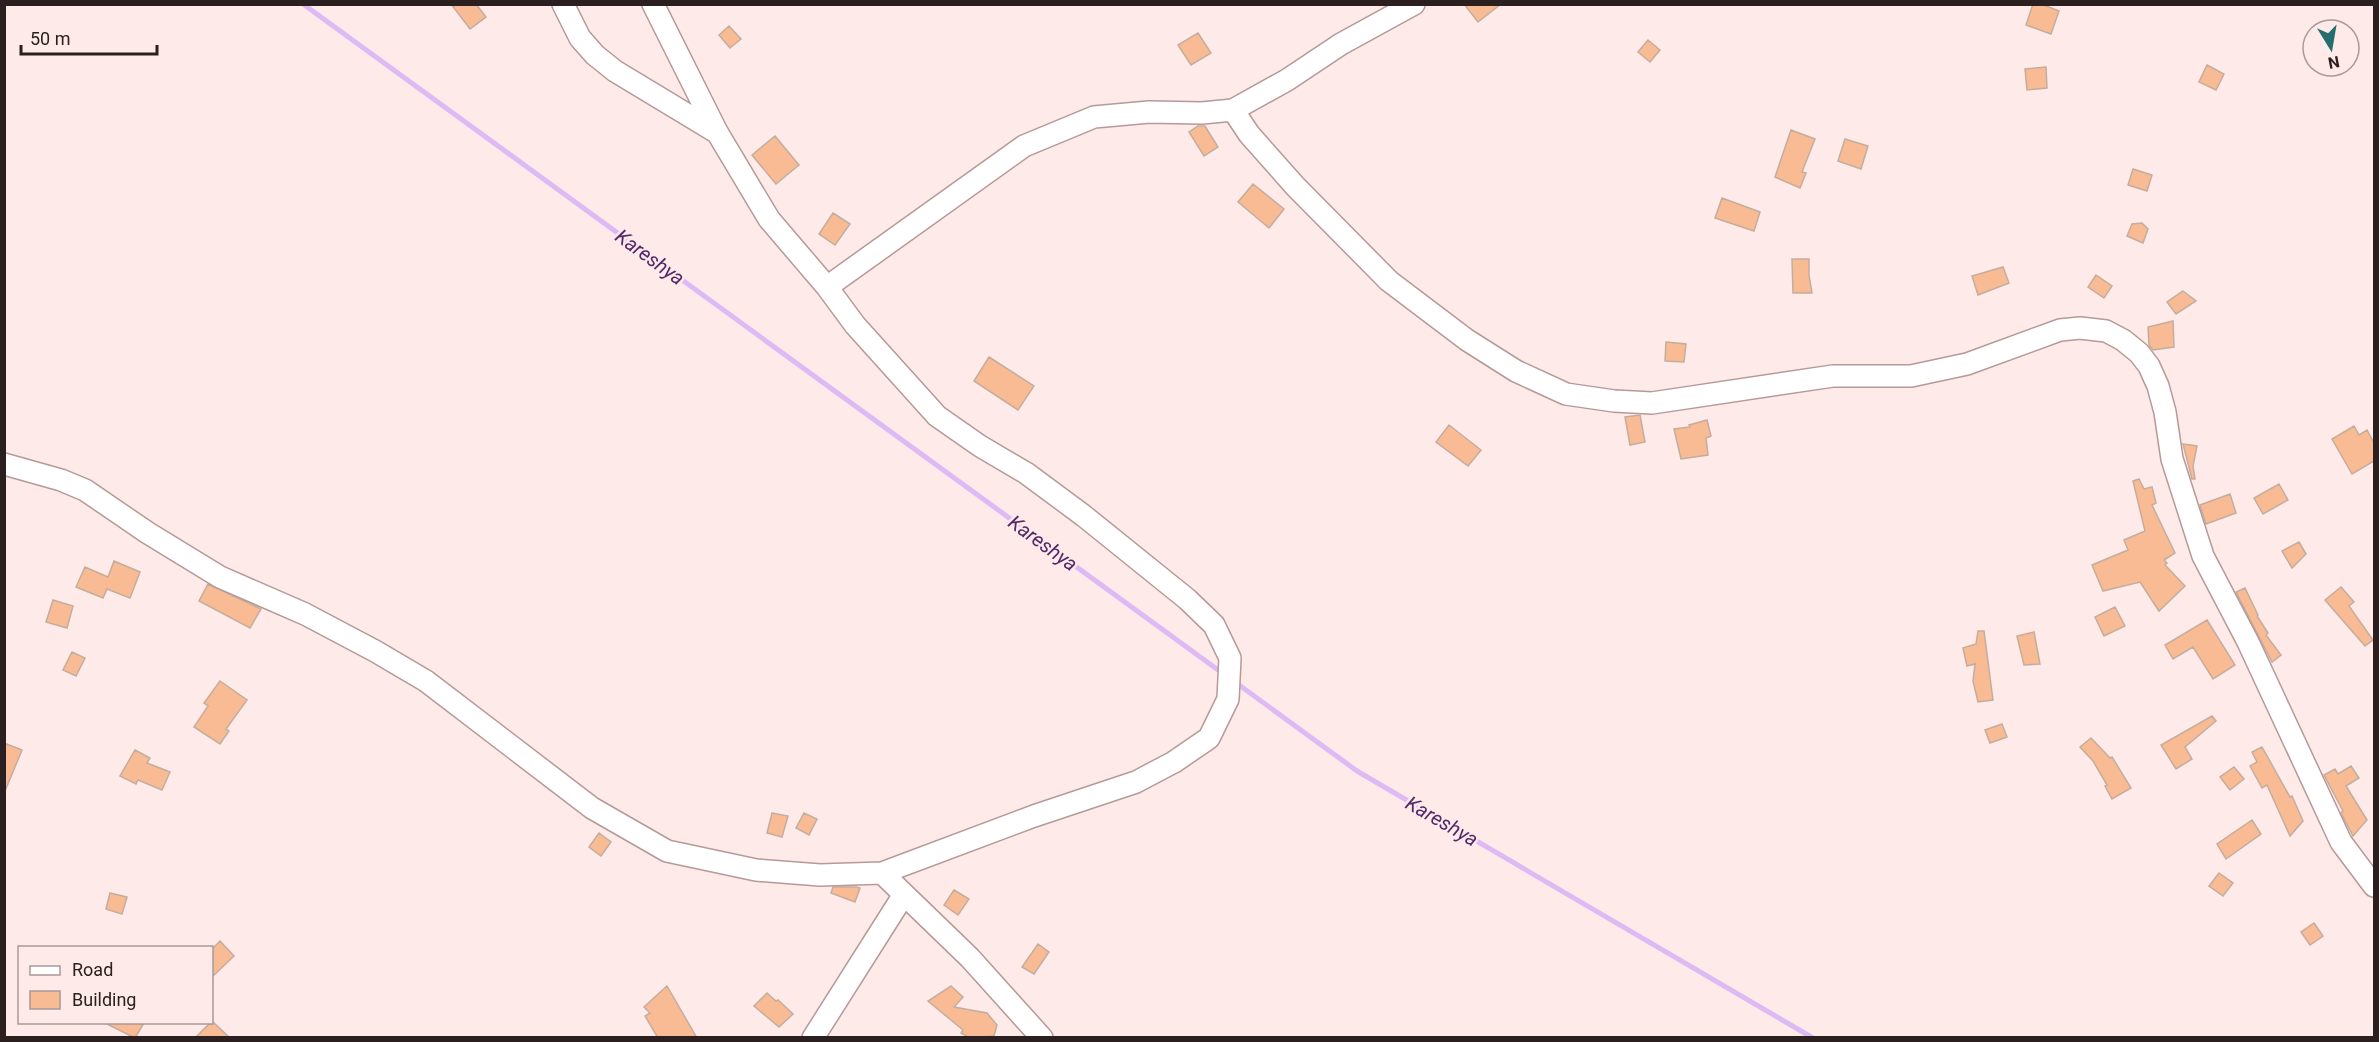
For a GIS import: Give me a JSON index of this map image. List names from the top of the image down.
{
  "water": ["Kareshya"],
  "legend": ["Road", "Building"],
  "scale_bar": "50 m",
  "north": "bottom"
}
